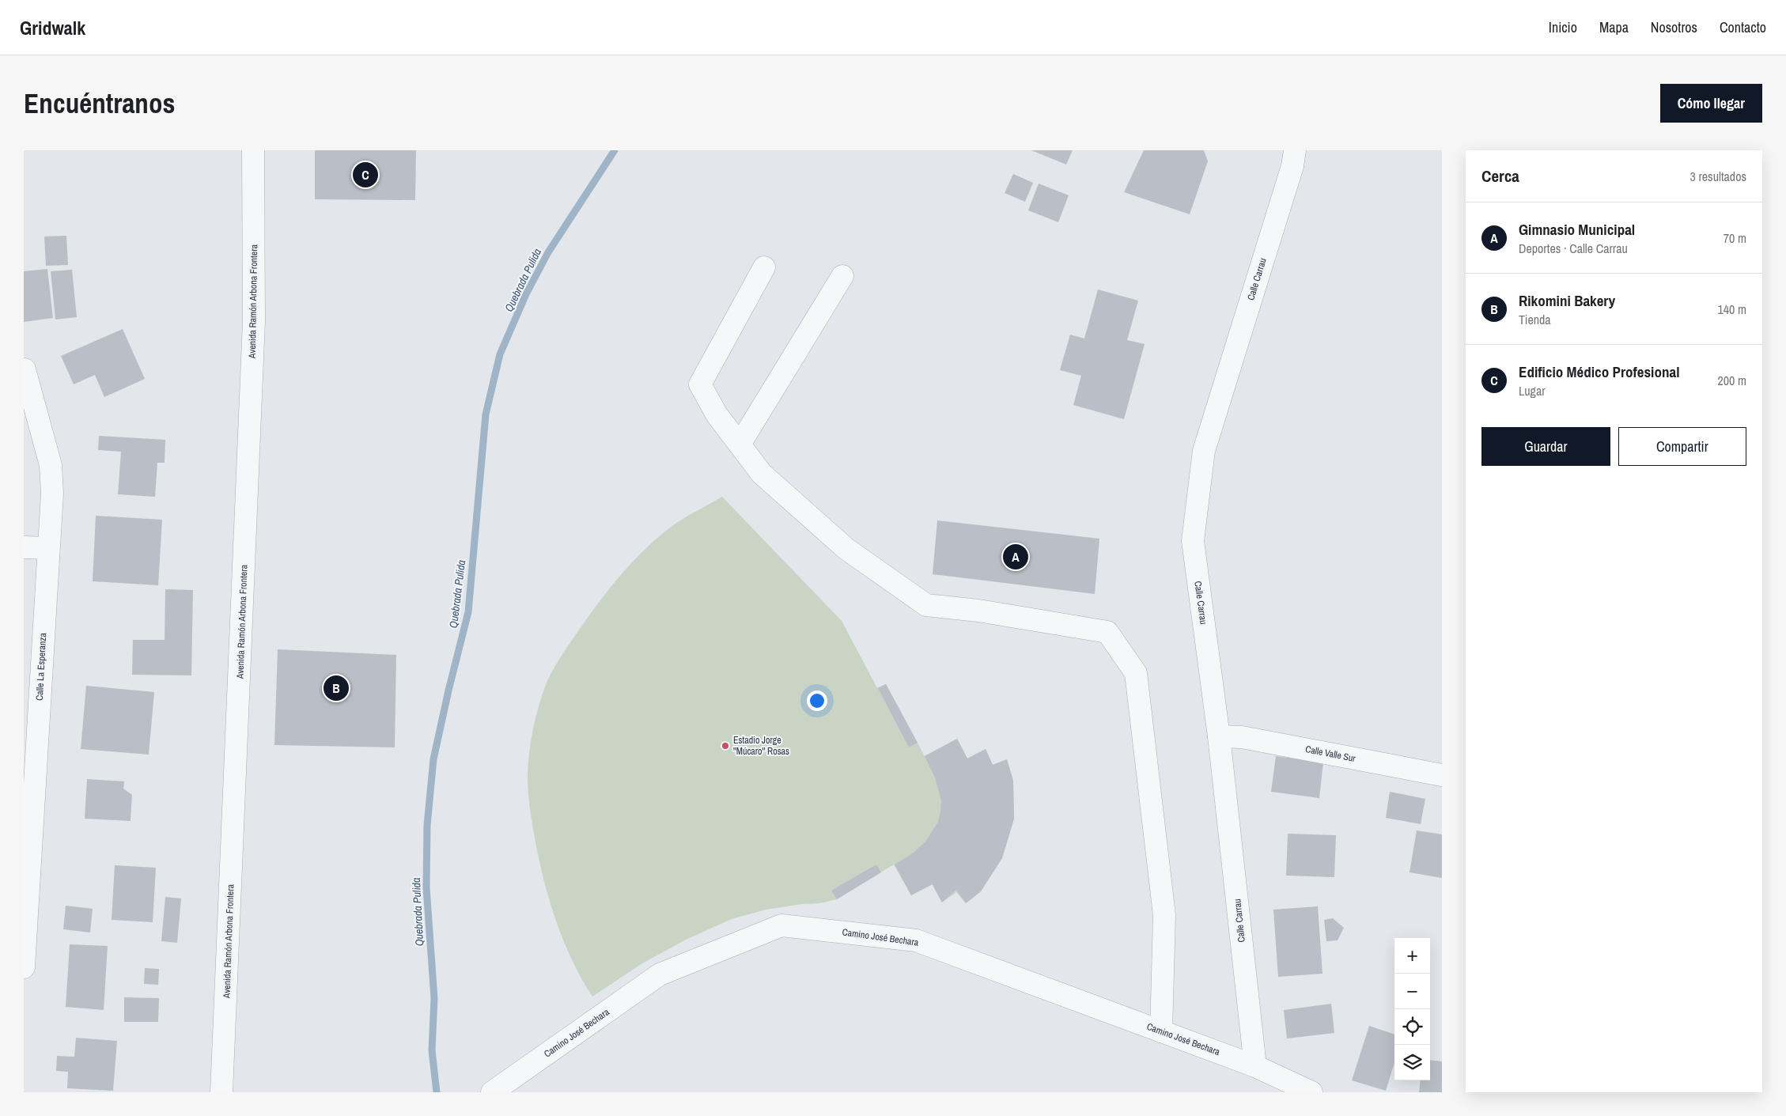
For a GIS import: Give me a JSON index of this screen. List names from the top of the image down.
{
  "streets": {
    "street": [
      "Calle Carrau",
      "Avenida Ramón Arbona Frontera",
      "Calle La Esperanza",
      "Calle Valle Sur",
      "Camino José Bechara"
    ]
  },
  "crossings": [
    ["Calle Carrau", "Calle Valle Sur"],
    ["Calle Carrau", "Camino José Bechara"]
  ],
  "water": ["Quebrada Pulida"],
  "places": ["Estadio Jorge ''Múcaro'' Rosas"],
  "page": {
    "header": "Gridwalk",
    "nav": [
      "Inicio",
      "Mapa",
      "Nosotros",
      "Contacto"
    ],
    "buttons": [
      "Cómo llegar",
      ["Guardar", "Compartir"]
    ],
    "title": "Encuéntranos",
    "heading": ["Cerca", "3 resultados"],
    "pins": ["C", "A", "B"],
    "list": [
      {
        "mark": "A",
        "name": "Gimnasio Municipal",
        "note": "Deportes · Calle Carrau",
        "value": "70 m"
      },
      {
        "mark": "B",
        "name": "Rikomini Bakery",
        "note": "Tienda",
        "value": "140 m"
      },
      {
        "mark": "C",
        "name": "Edificio Médico Profesional",
        "note": "Lugar",
        "value": "200 m"
      }
    ],
    "map_buttons": ["+", "−"]
  }
}
